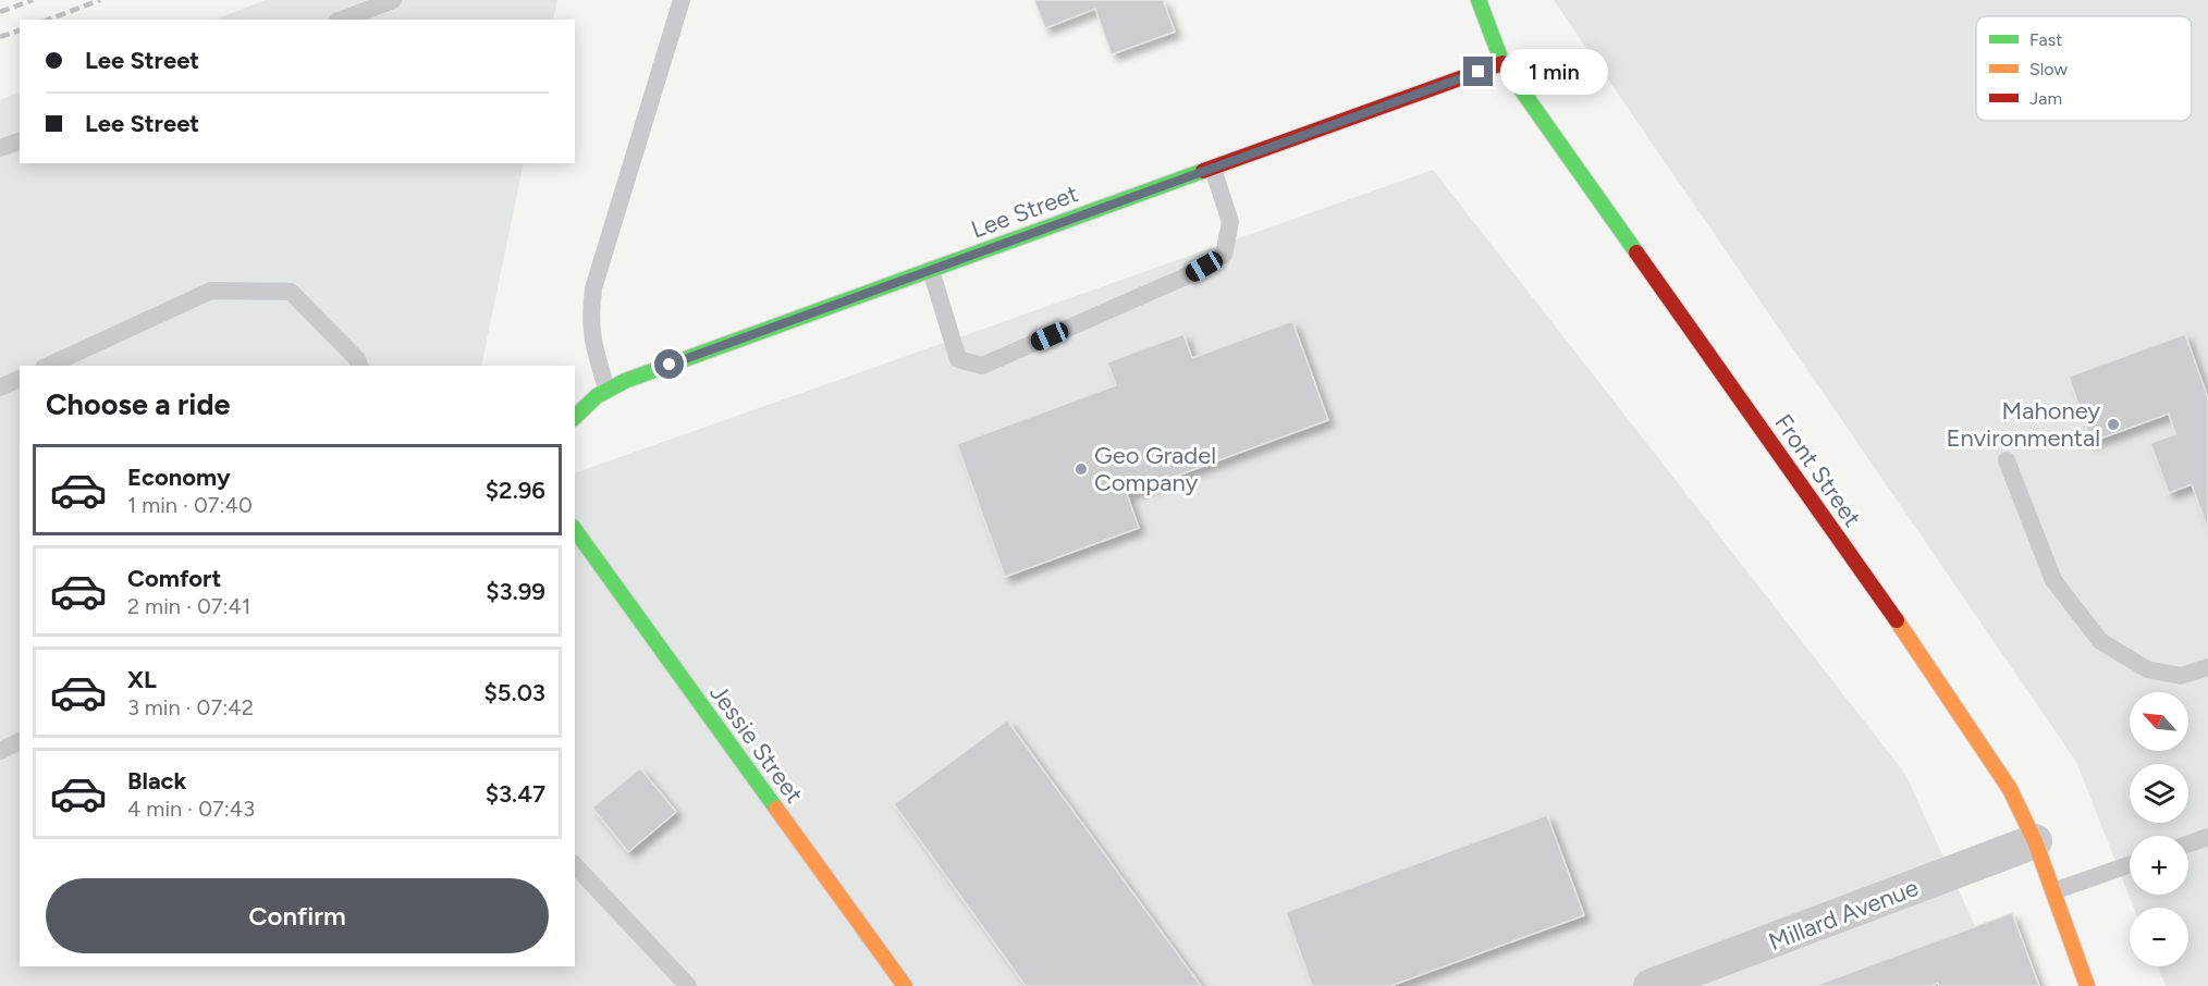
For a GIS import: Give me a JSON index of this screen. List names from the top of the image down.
{
  "streets": {
    "street": [
      "Lee Street",
      "Front Street",
      "Jessie Street",
      "Millard Avenue"
    ]
  },
  "crossings": [
    ["Lee Street", "Front Street"],
    ["Front Street", "Millard Avenue"]
  ],
  "places": ["Mahoney Environmental", "Geo Gradel Company"],
  "legend": ["Fast", "Slow", "Jam"],
  "north": "top left",
  "page": {
    "banner": ["Lee Street", "Lee Street"],
    "bubble": "1 min",
    "heading": "Choose a ride",
    "list": [
      {
        "name": "Economy",
        "note": "1 min · 07:40",
        "value": "$2.96"
      },
      {
        "name": "Comfort",
        "note": "2 min · 07:41",
        "value": "$3.99"
      },
      {
        "name": "XL",
        "note": "3 min · 07:42",
        "value": "$5.03"
      },
      {
        "name": "Black",
        "note": "4 min · 07:43",
        "value": "$3.47"
      }
    ],
    "map_buttons": ["+", "−"],
    "buttons": "Confirm"
  }
}
